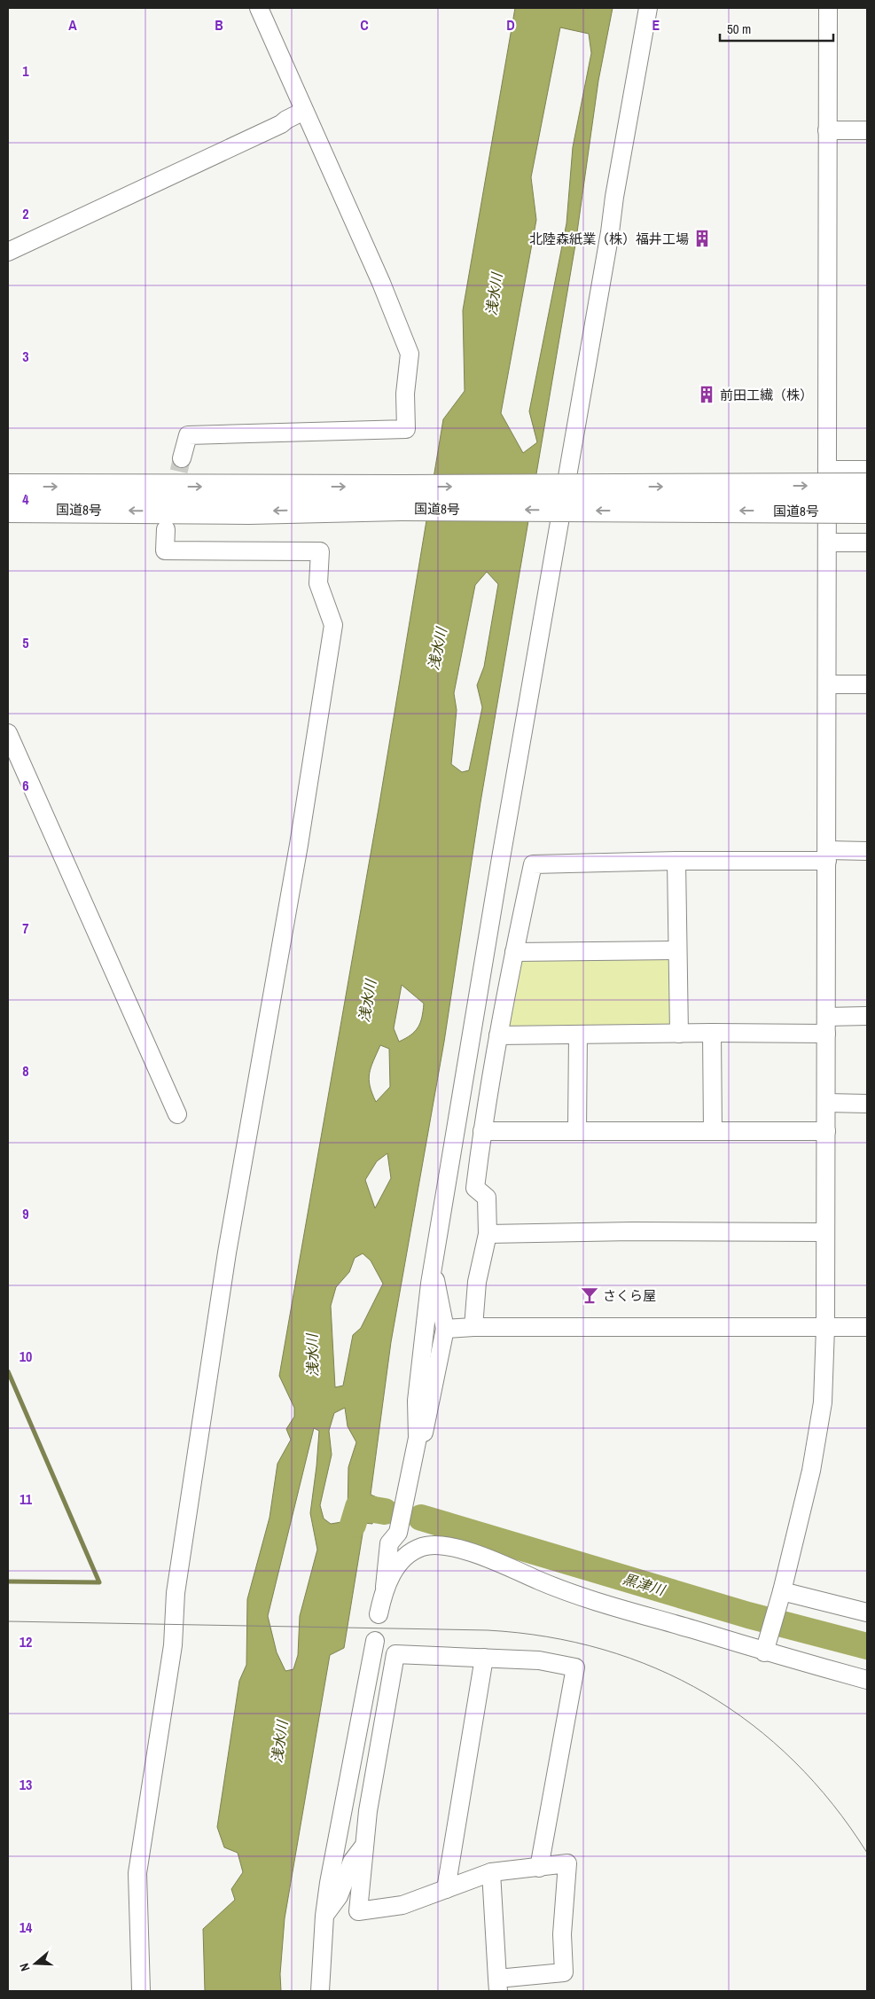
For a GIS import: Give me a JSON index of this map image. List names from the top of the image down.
{
  "streets": {
    "highway": ["国道8号"]
  },
  "water": ["浅水川", "黒津川"],
  "places": {
    "building": ["北陸森紙業（株）福井工場", "前田工繊（株）"],
    "bar": ["さくら屋"]
  },
  "scale_bar": "50 m",
  "north": "left",
  "grid": {
    "columns": [
      "A",
      "B",
      "C",
      "D",
      "E"
    ],
    "rows": [
      "1",
      "2",
      "3",
      "4",
      "5",
      "6",
      "7",
      "8",
      "9",
      "10",
      "11",
      "12",
      "13",
      "14"
    ]
  }
}
